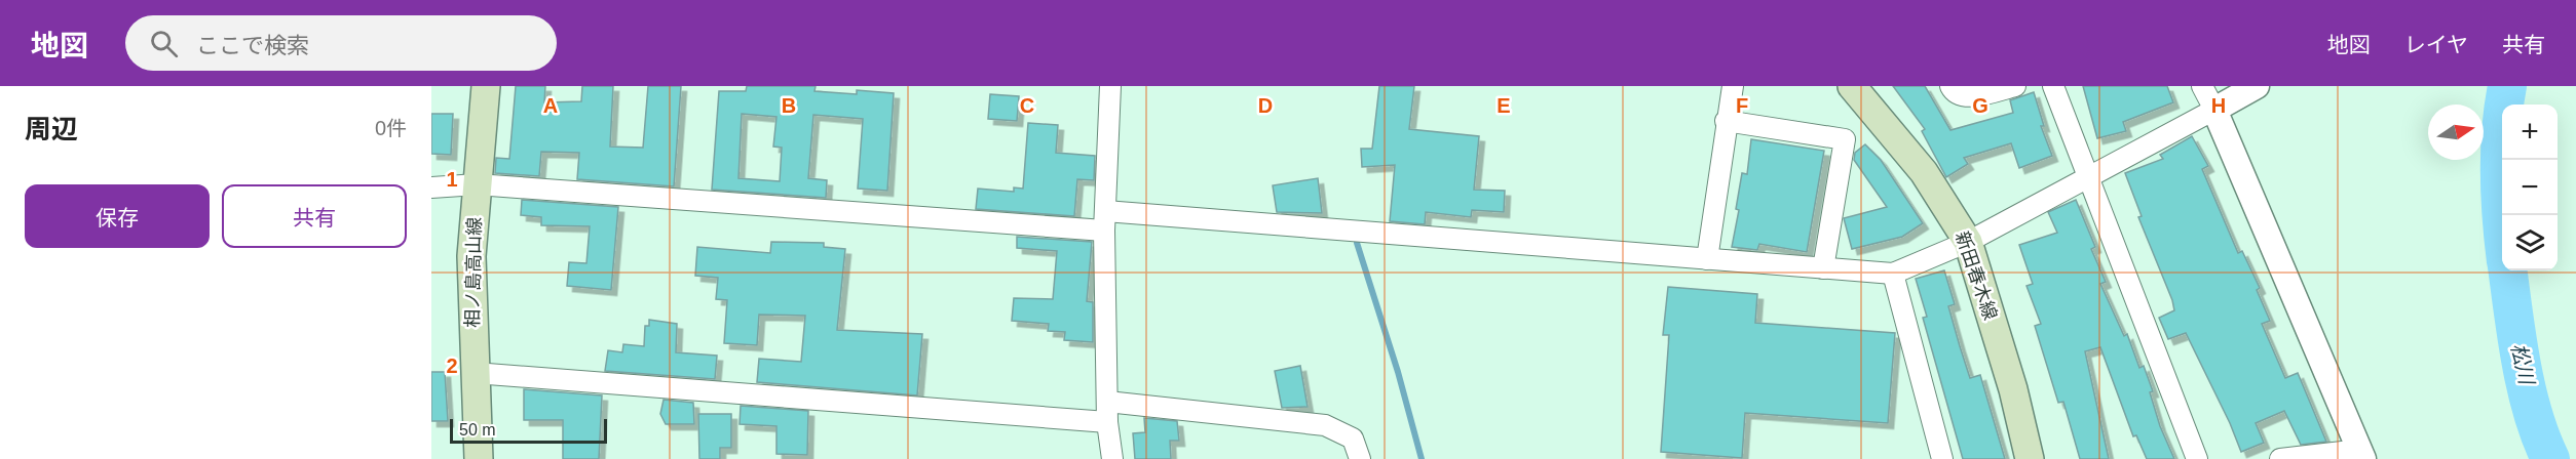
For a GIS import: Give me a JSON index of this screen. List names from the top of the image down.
{
  "streets": {
    "main road": ["相ノ島高山線", "新田春木線"]
  },
  "water": ["松川"],
  "scale_bar": "50 m",
  "north": "right",
  "page": {
    "header": "地図",
    "search": "ここで検索",
    "nav": ["地図", "レイヤ", "共有"],
    "heading": ["周辺", "0件"],
    "map_buttons": ["+", "−"],
    "buttons": ["保存", "共有"],
    "scale": "50 m"
  },
  "grid": {
    "columns": [
      "A",
      "B",
      "C",
      "D",
      "E",
      "F",
      "G",
      "H"
    ],
    "rows": ["1", "2"]
  }
}
